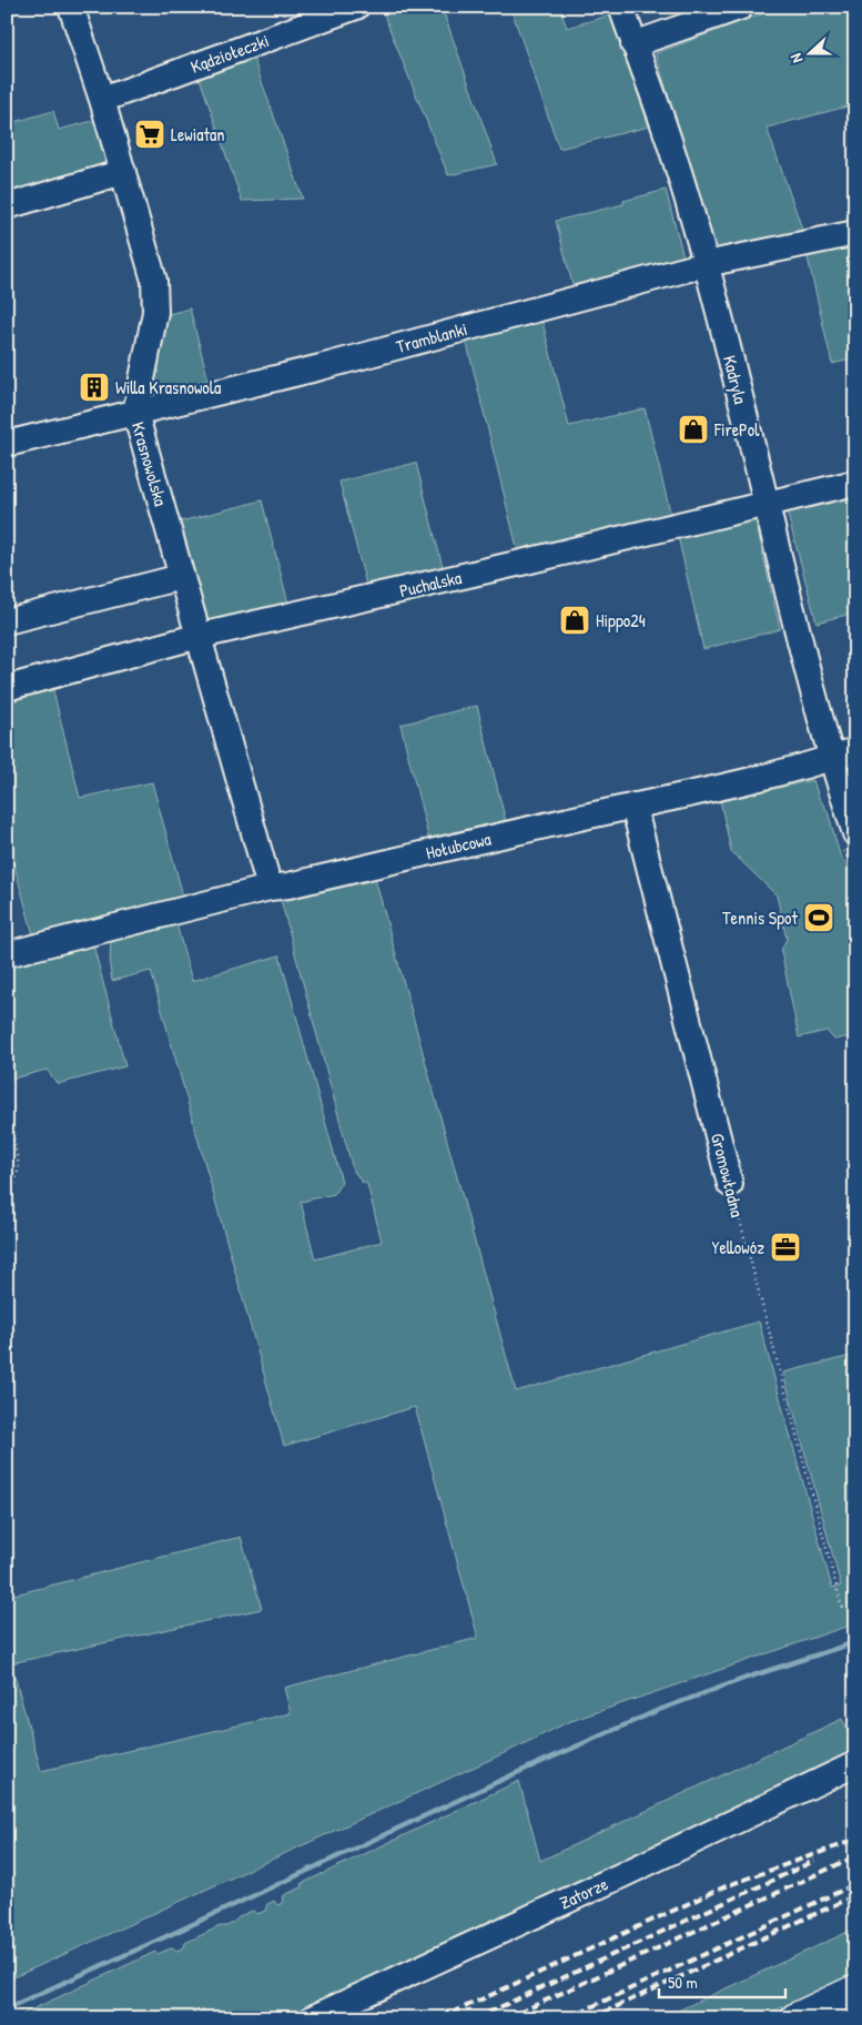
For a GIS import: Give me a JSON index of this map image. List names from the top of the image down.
{
  "streets": {
    "street": [
      "Kądziołeczki",
      "Tramblanki",
      "Kadryla",
      "Krasnowolska",
      "Puchalska",
      "Hołubcowa",
      "Gromowładna",
      "Zatorze"
    ]
  },
  "crossings": [
    ["Kądziołeczki", "Krasnowolska"],
    ["Tramblanki", "Kadryla"],
    ["Tramblanki", "Krasnowolska"],
    ["Kadryla", "Puchalska"],
    ["Kadryla", "Hołubcowa"],
    ["Krasnowolska", "Puchalska"],
    ["Krasnowolska", "Hołubcowa"],
    ["Hołubcowa", "Gromowładna"]
  ],
  "places": {
    "supermarket": ["Lewiatan"],
    "building": ["Willa Krasnowola"],
    "shop": ["FirePol", "Hippo24"],
    "sports": ["Tennis Spot"],
    "office": ["Yellowóz"]
  },
  "scale_bar": "50 m",
  "north": "left"
}
